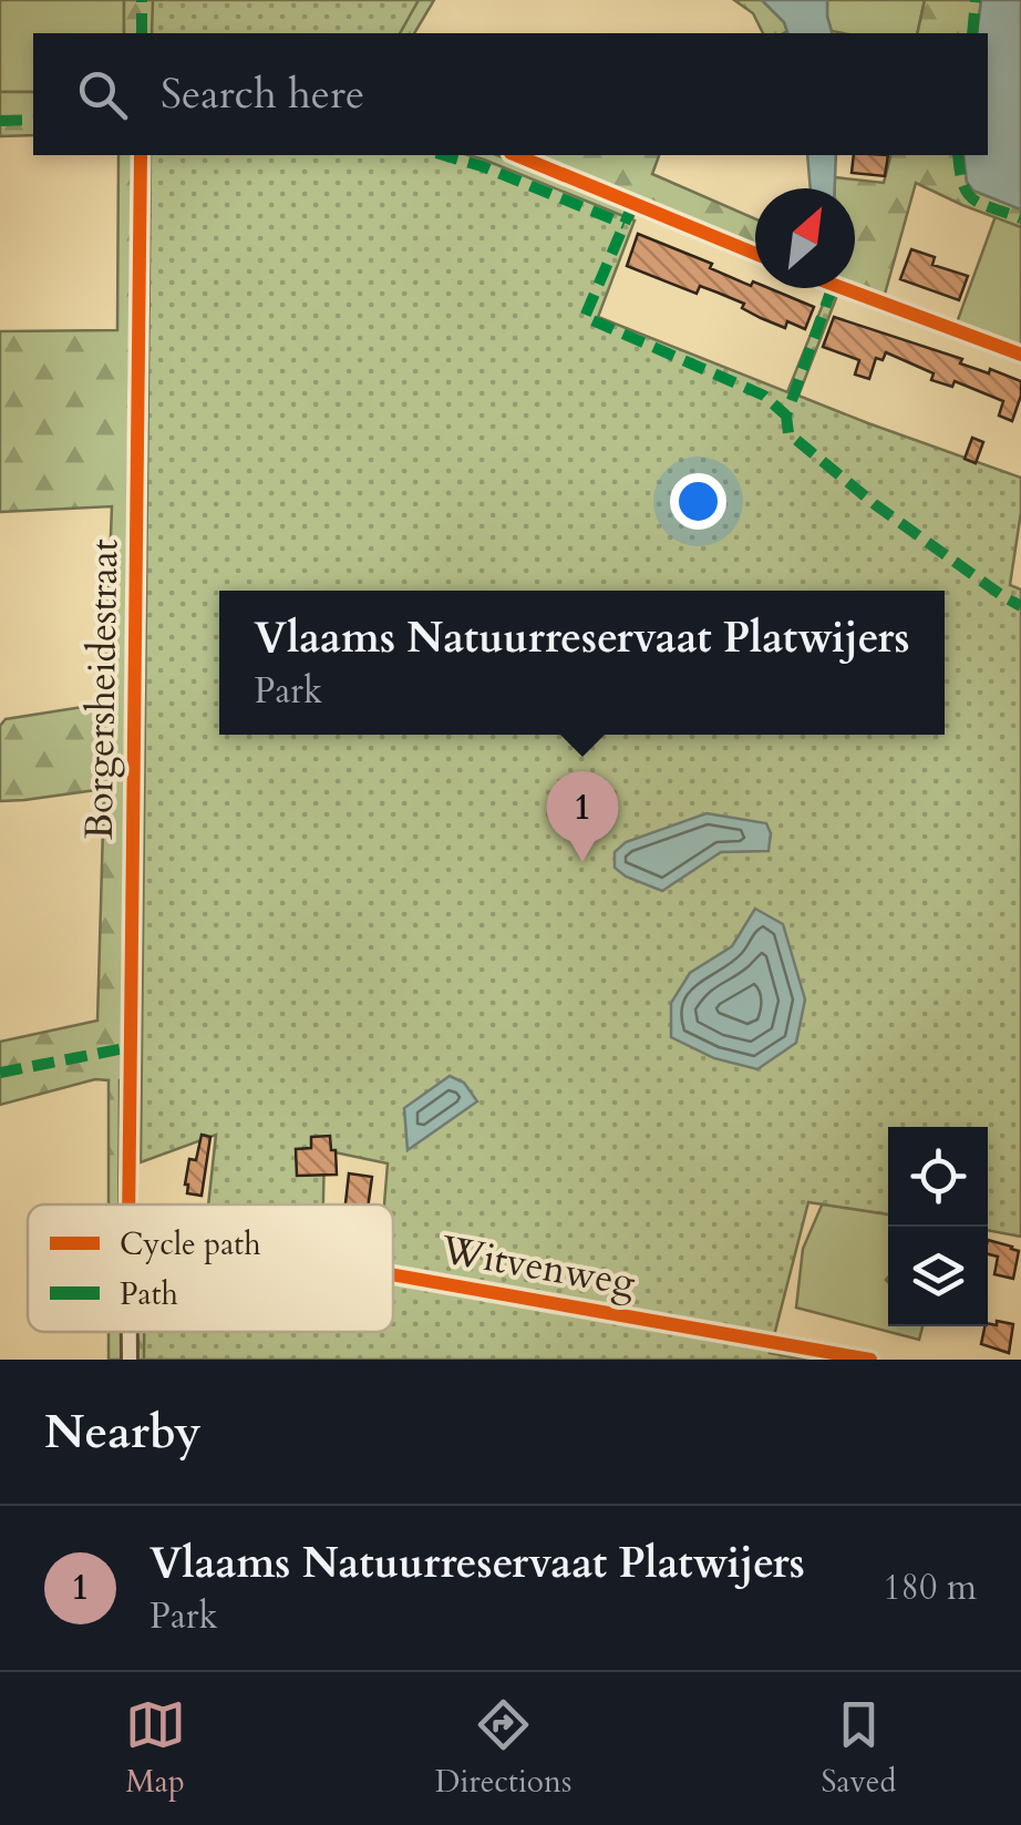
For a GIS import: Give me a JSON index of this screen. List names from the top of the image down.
{
  "streets": {
    "street": ["Borgersheidestraat", "Witvenweg"]
  },
  "legend": ["Cycle path", "Path"],
  "north": "top right",
  "page": {
    "search": "Search here",
    "popup": ["Vlaams Natuurreservaat Platwijers", "Park"],
    "pins": "1",
    "heading": "Nearby",
    "list": [
      {
        "mark": "1",
        "name": "Vlaams Natuurreservaat Platwijers",
        "note": "Park",
        "value": "180 m"
      }
    ],
    "nav": ["Map", "Directions", "Saved"]
  }
}
